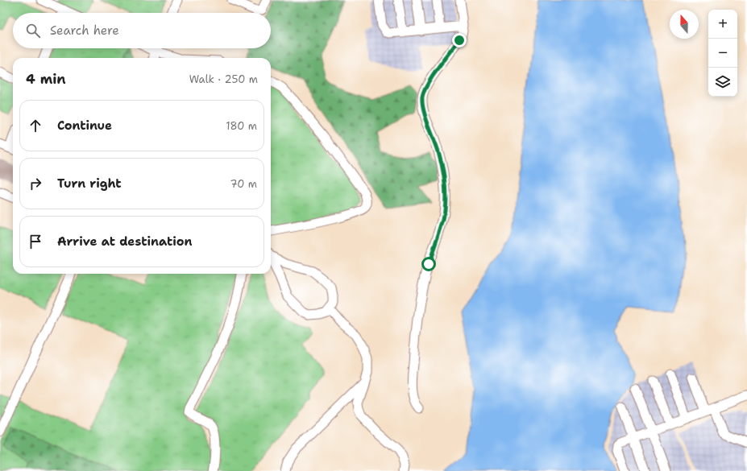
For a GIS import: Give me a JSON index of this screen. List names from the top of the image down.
{
  "north": "top",
  "page": {
    "map_buttons": ["+", "−"],
    "search": "Search here",
    "heading": ["4 min", "Walk · 250 m"],
    "list": [
      ["Continue", "180 m"],
      ["Turn right", "70 m"],
      "Arrive at destination"
    ]
  }
}
